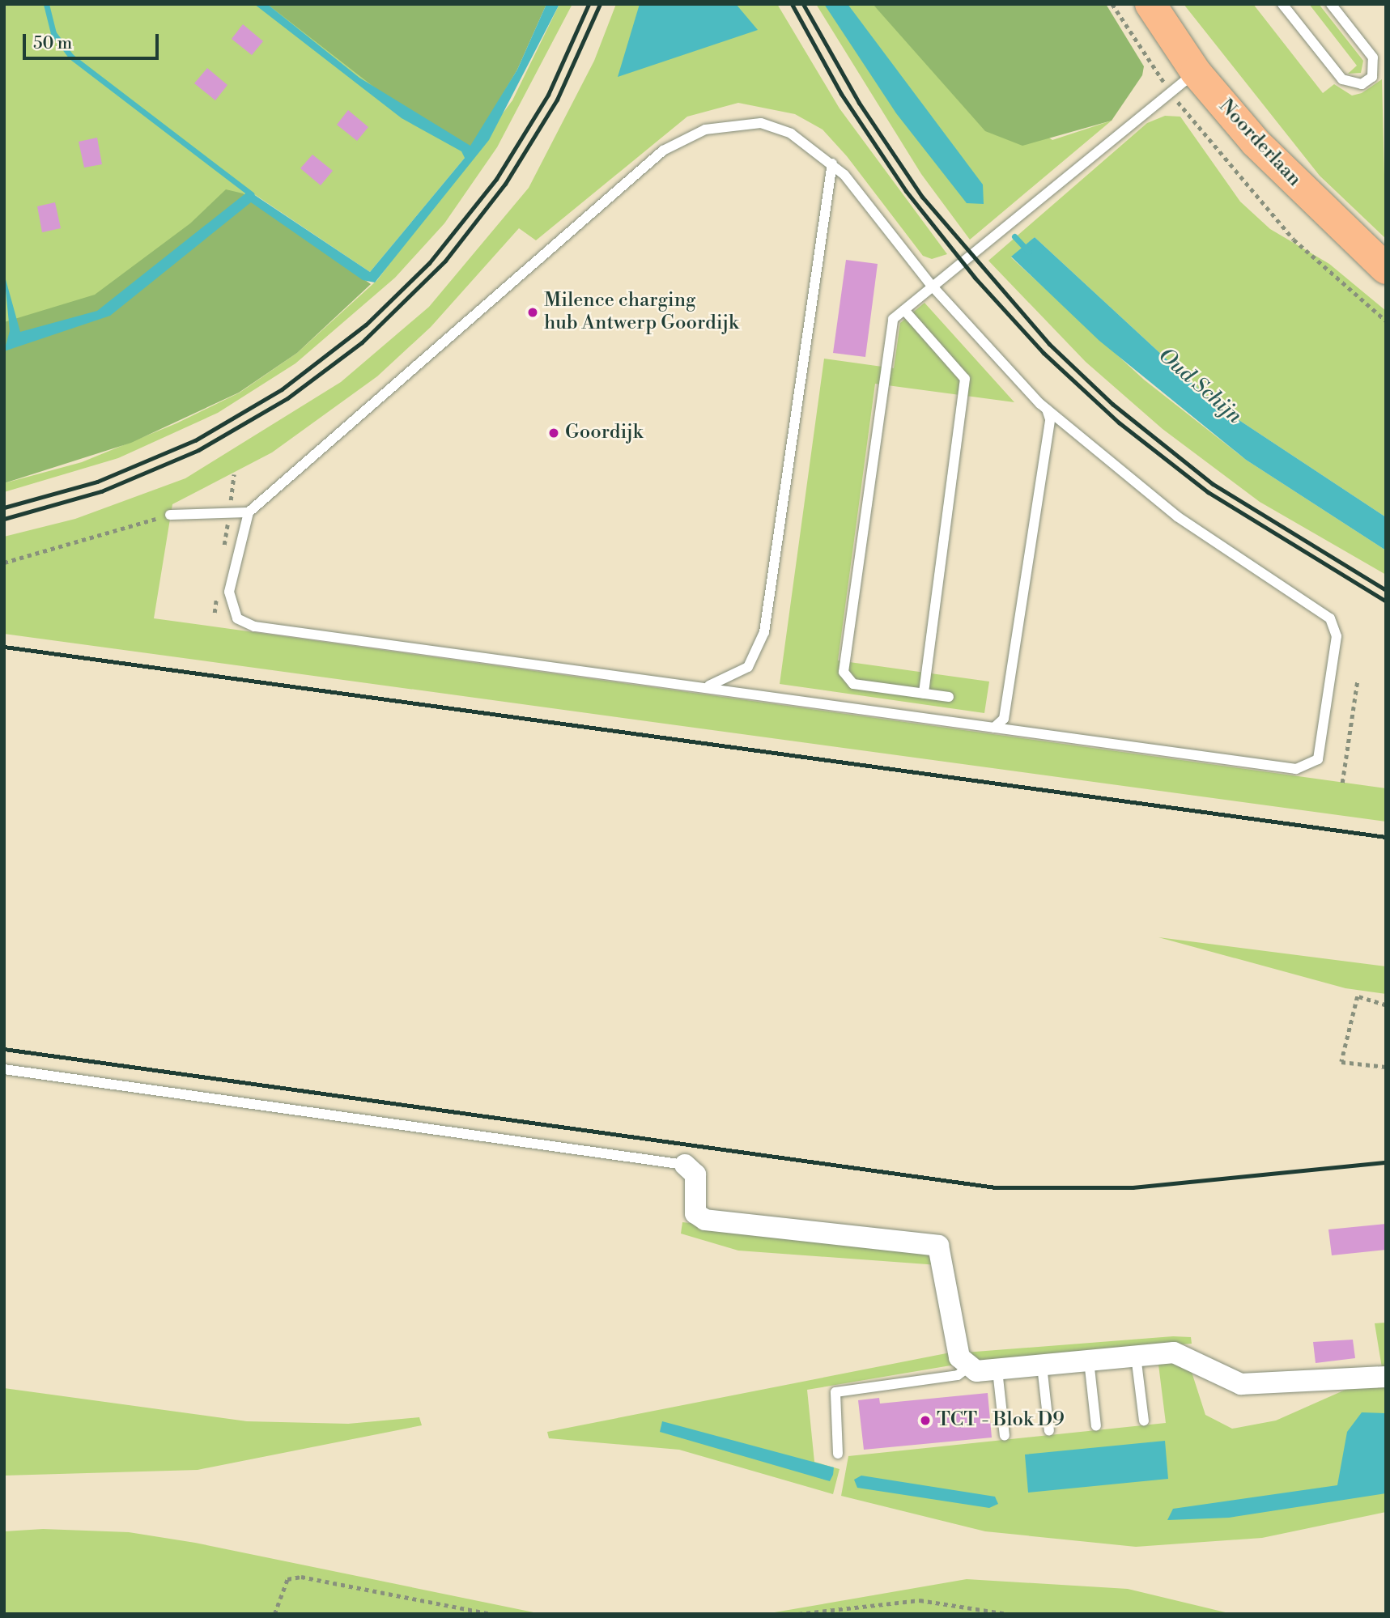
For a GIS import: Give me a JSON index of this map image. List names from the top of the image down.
{
  "streets": {
    "main road": ["Noorderlaan"]
  },
  "water": ["Oud Schijn"],
  "places": ["Milence charging hub Antwerp Goordijk", "Goordijk", "TCT - Blok D9"],
  "scale_bar": "50 m"
}
